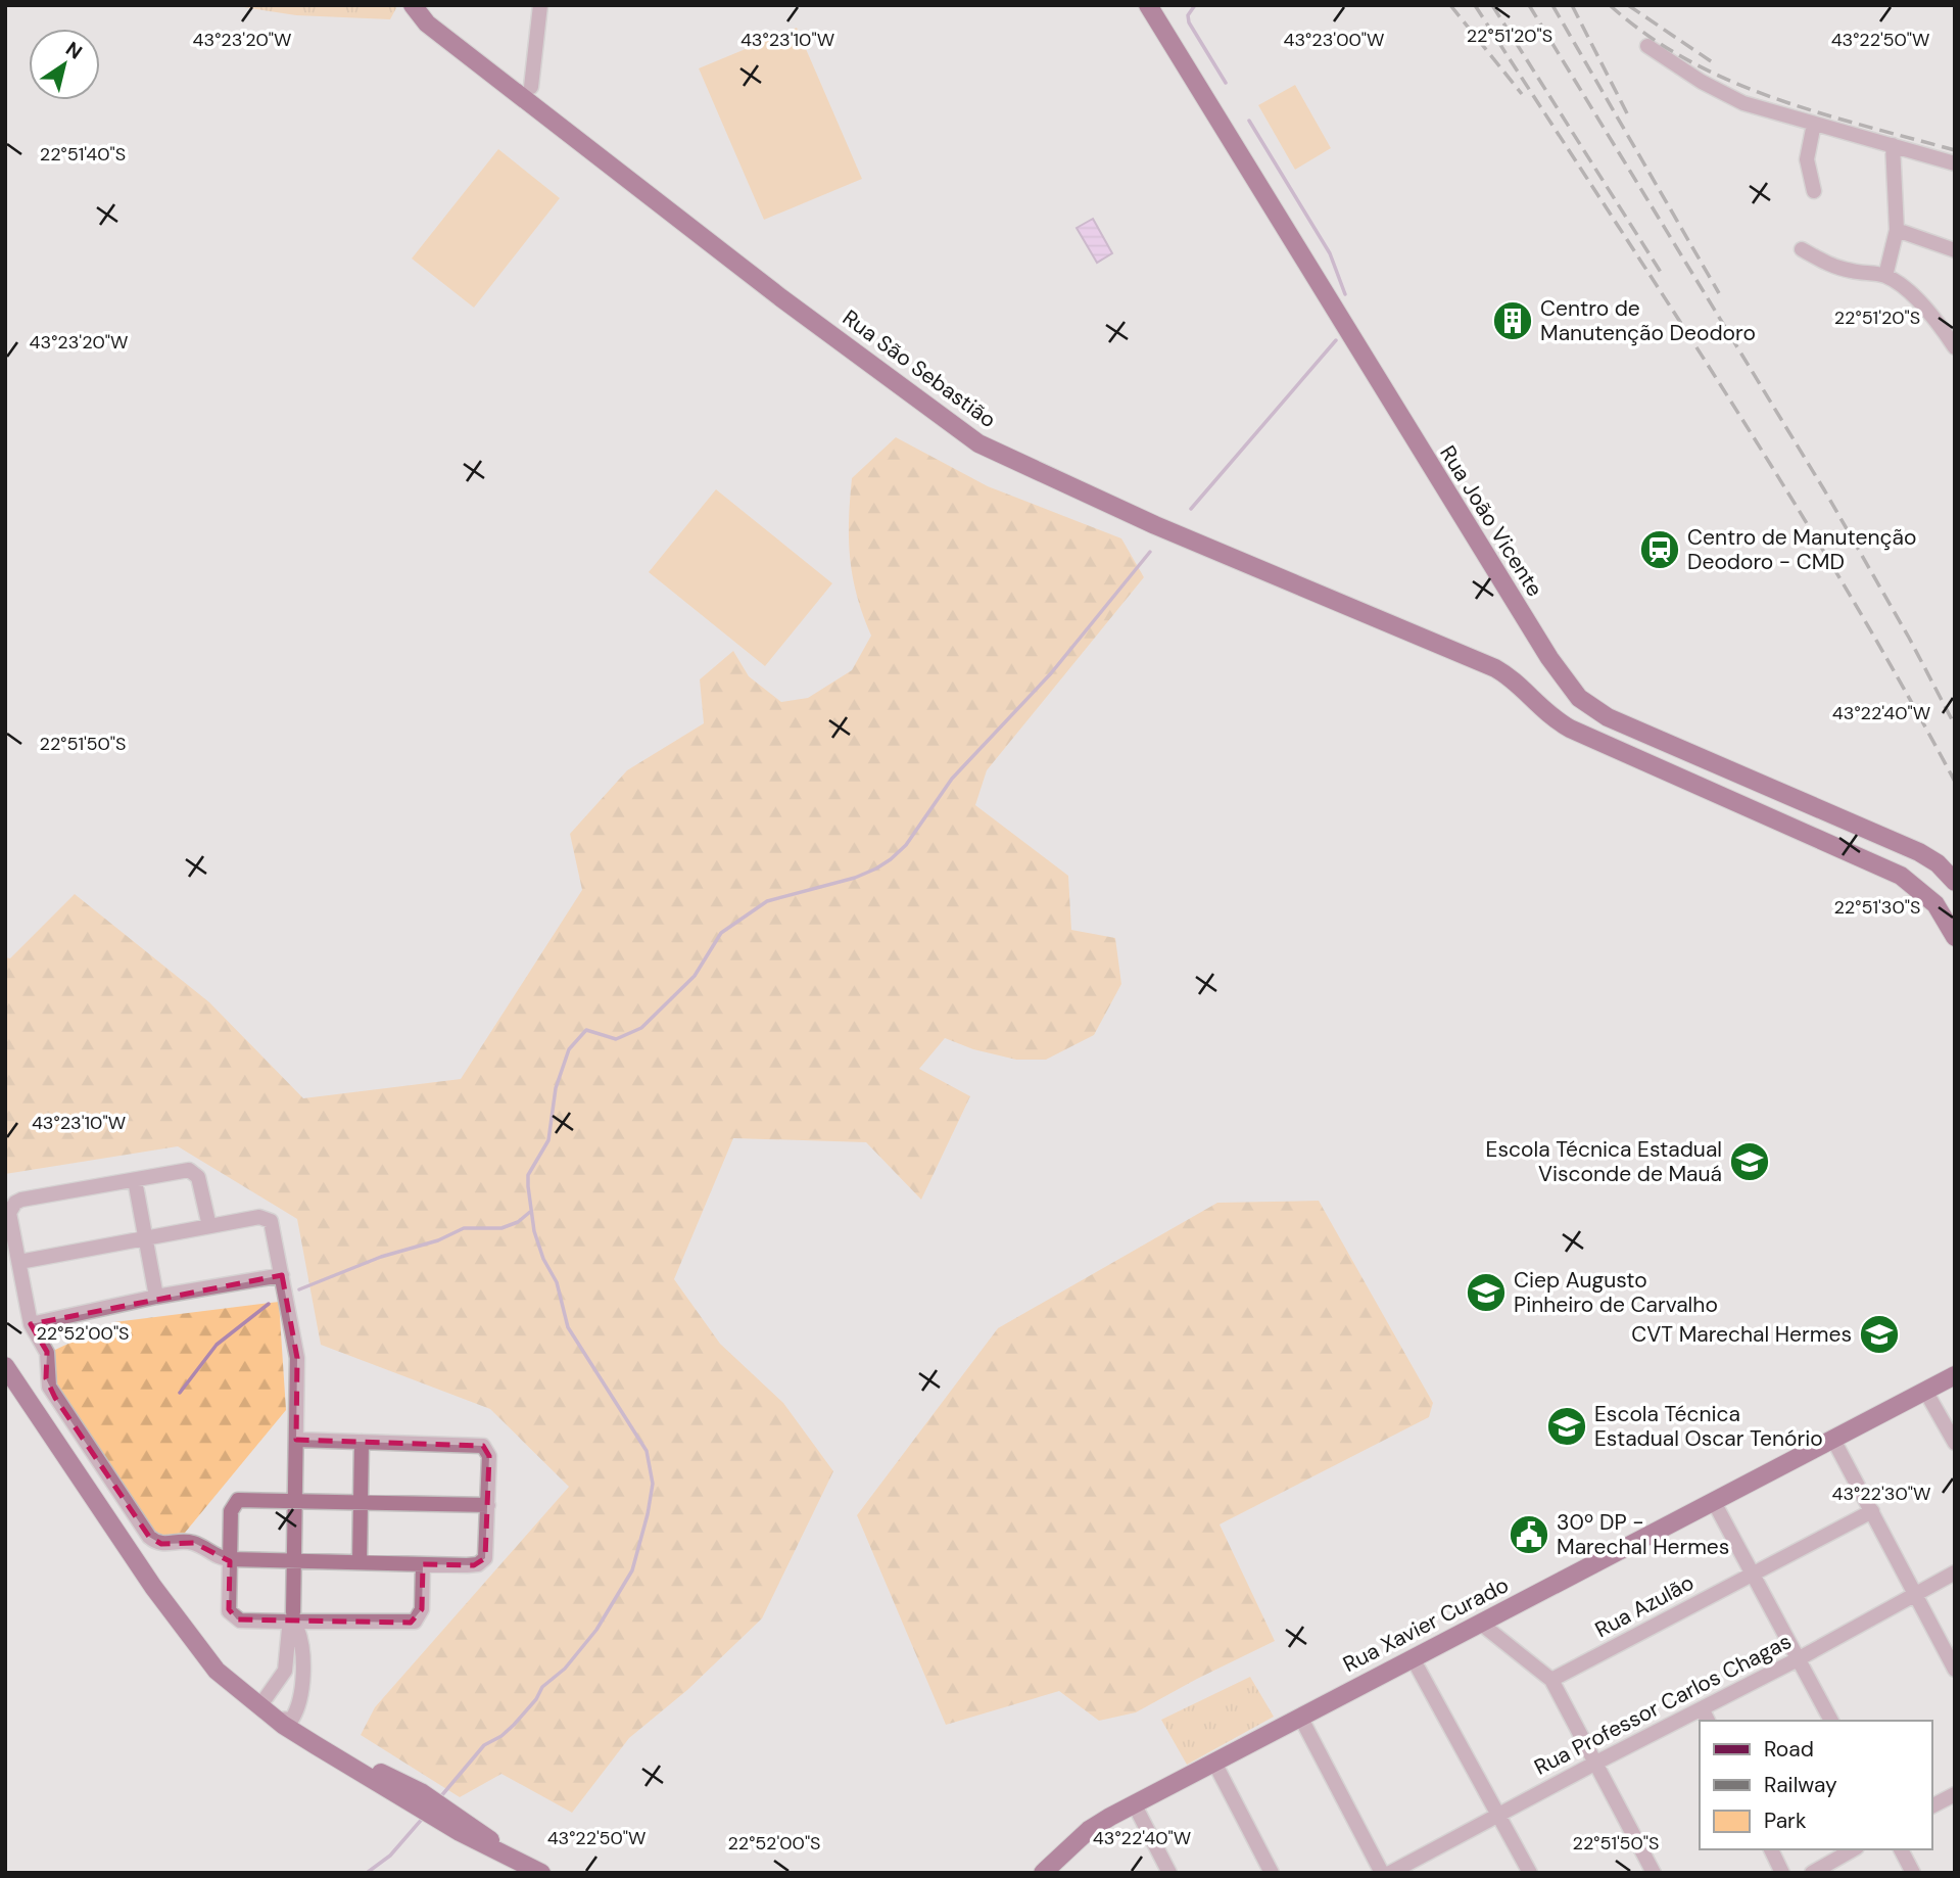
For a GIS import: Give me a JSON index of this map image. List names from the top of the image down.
{
  "streets": {
    "main road": ["Rua São Sebastião", "Rua João Vicente", "Rua Xavier Curado"],
    "street": ["Rua Azulão", "Rua Professor Carlos Chagas"]
  },
  "places": {
    "building": ["Centro de Manutenção Deodoro"],
    "station": ["Centro de Manutenção Deodoro - CMD"],
    "school or university": [
      "Escola Técnica Estadual Visconde de Mauá",
      "Ciep Augusto Pinheiro de Carvalho",
      "CVT Marechal Hermes",
      "Escola Técnica Estadual Oscar Tenório"
    ],
    "public building": ["30º DP - Marechal Hermes"]
  },
  "legend": ["Road", "Railway", "Park"],
  "north": "top right",
  "coordinates": [
    "22°51'20\"S",
    "43°23'20\"W",
    "43°23'10\"W",
    "43°23'00\"W",
    "43°22'50\"W",
    "22°51'40\"S",
    "43°22'40\"W",
    "22°51'50\"S",
    "22°51'30\"S",
    "22°52'00\"S",
    "43°22'30\"W"
  ]
}
